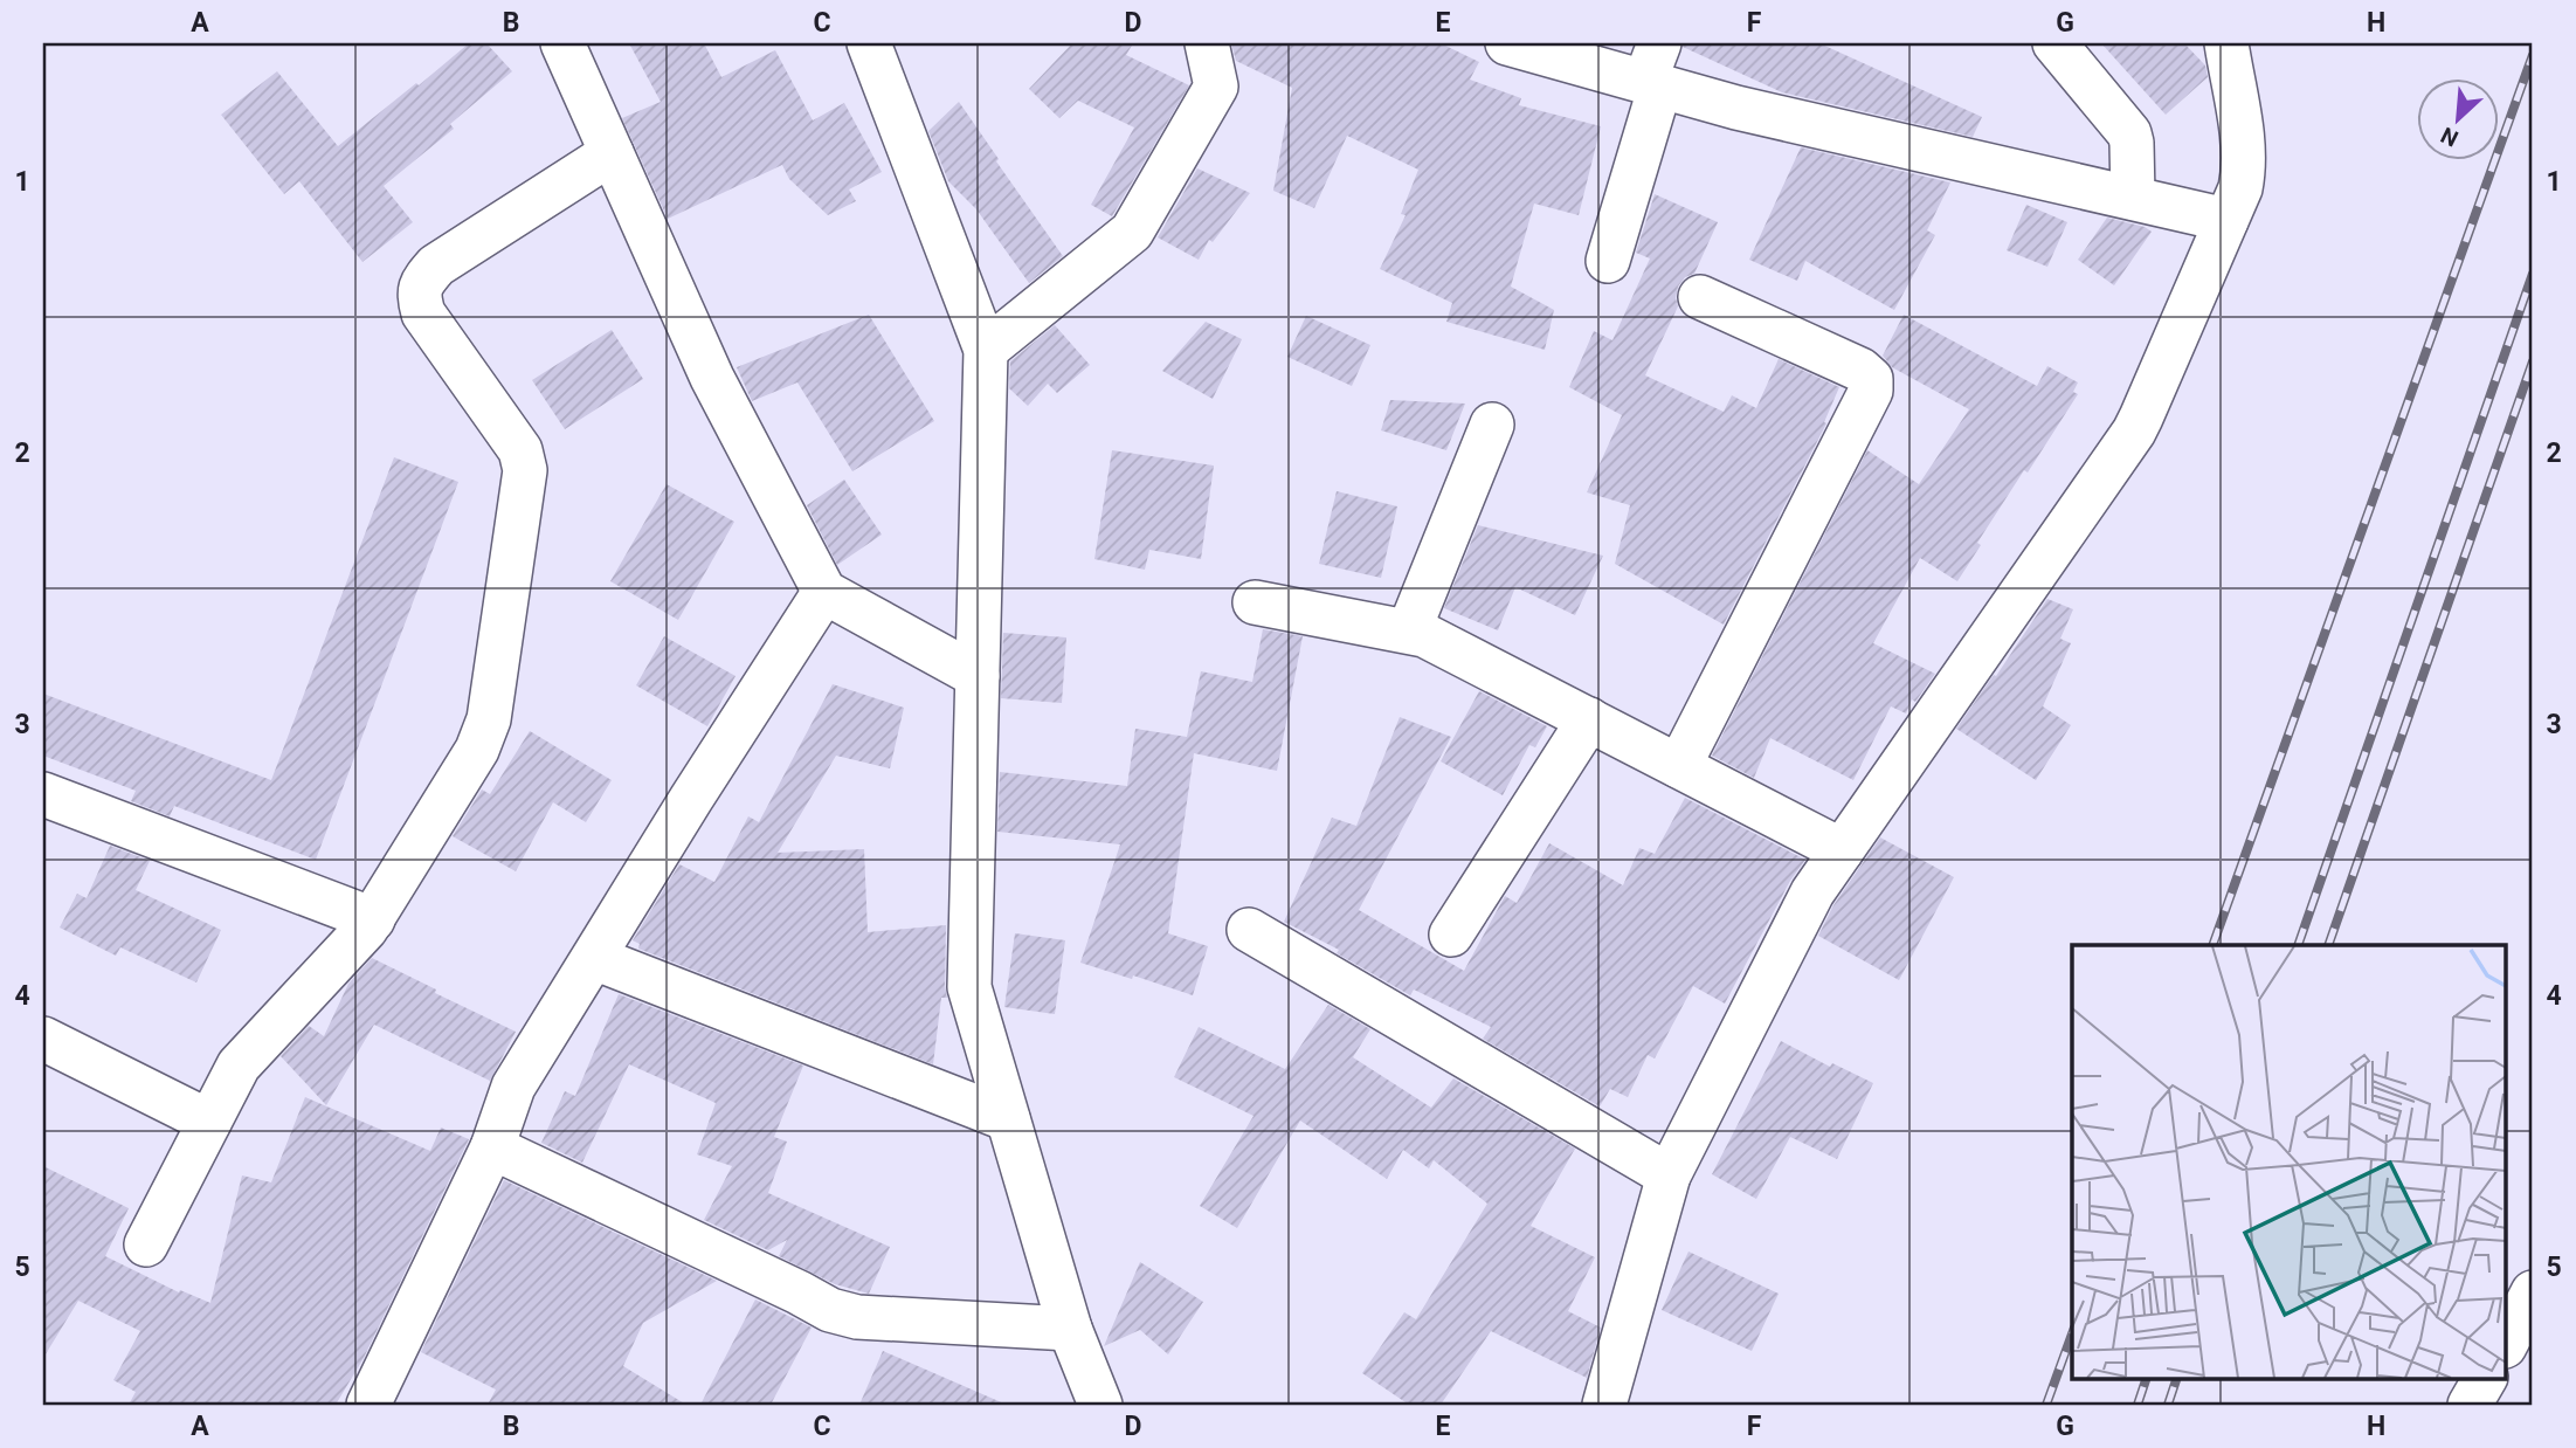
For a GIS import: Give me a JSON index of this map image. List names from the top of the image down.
{
  "north": "bottom left",
  "grid": {
    "columns": [
      "A",
      "B",
      "C",
      "D",
      "E",
      "F",
      "G",
      "H"
    ],
    "rows": [
      "1",
      "2",
      "3",
      "4",
      "5"
    ]
  }
}
